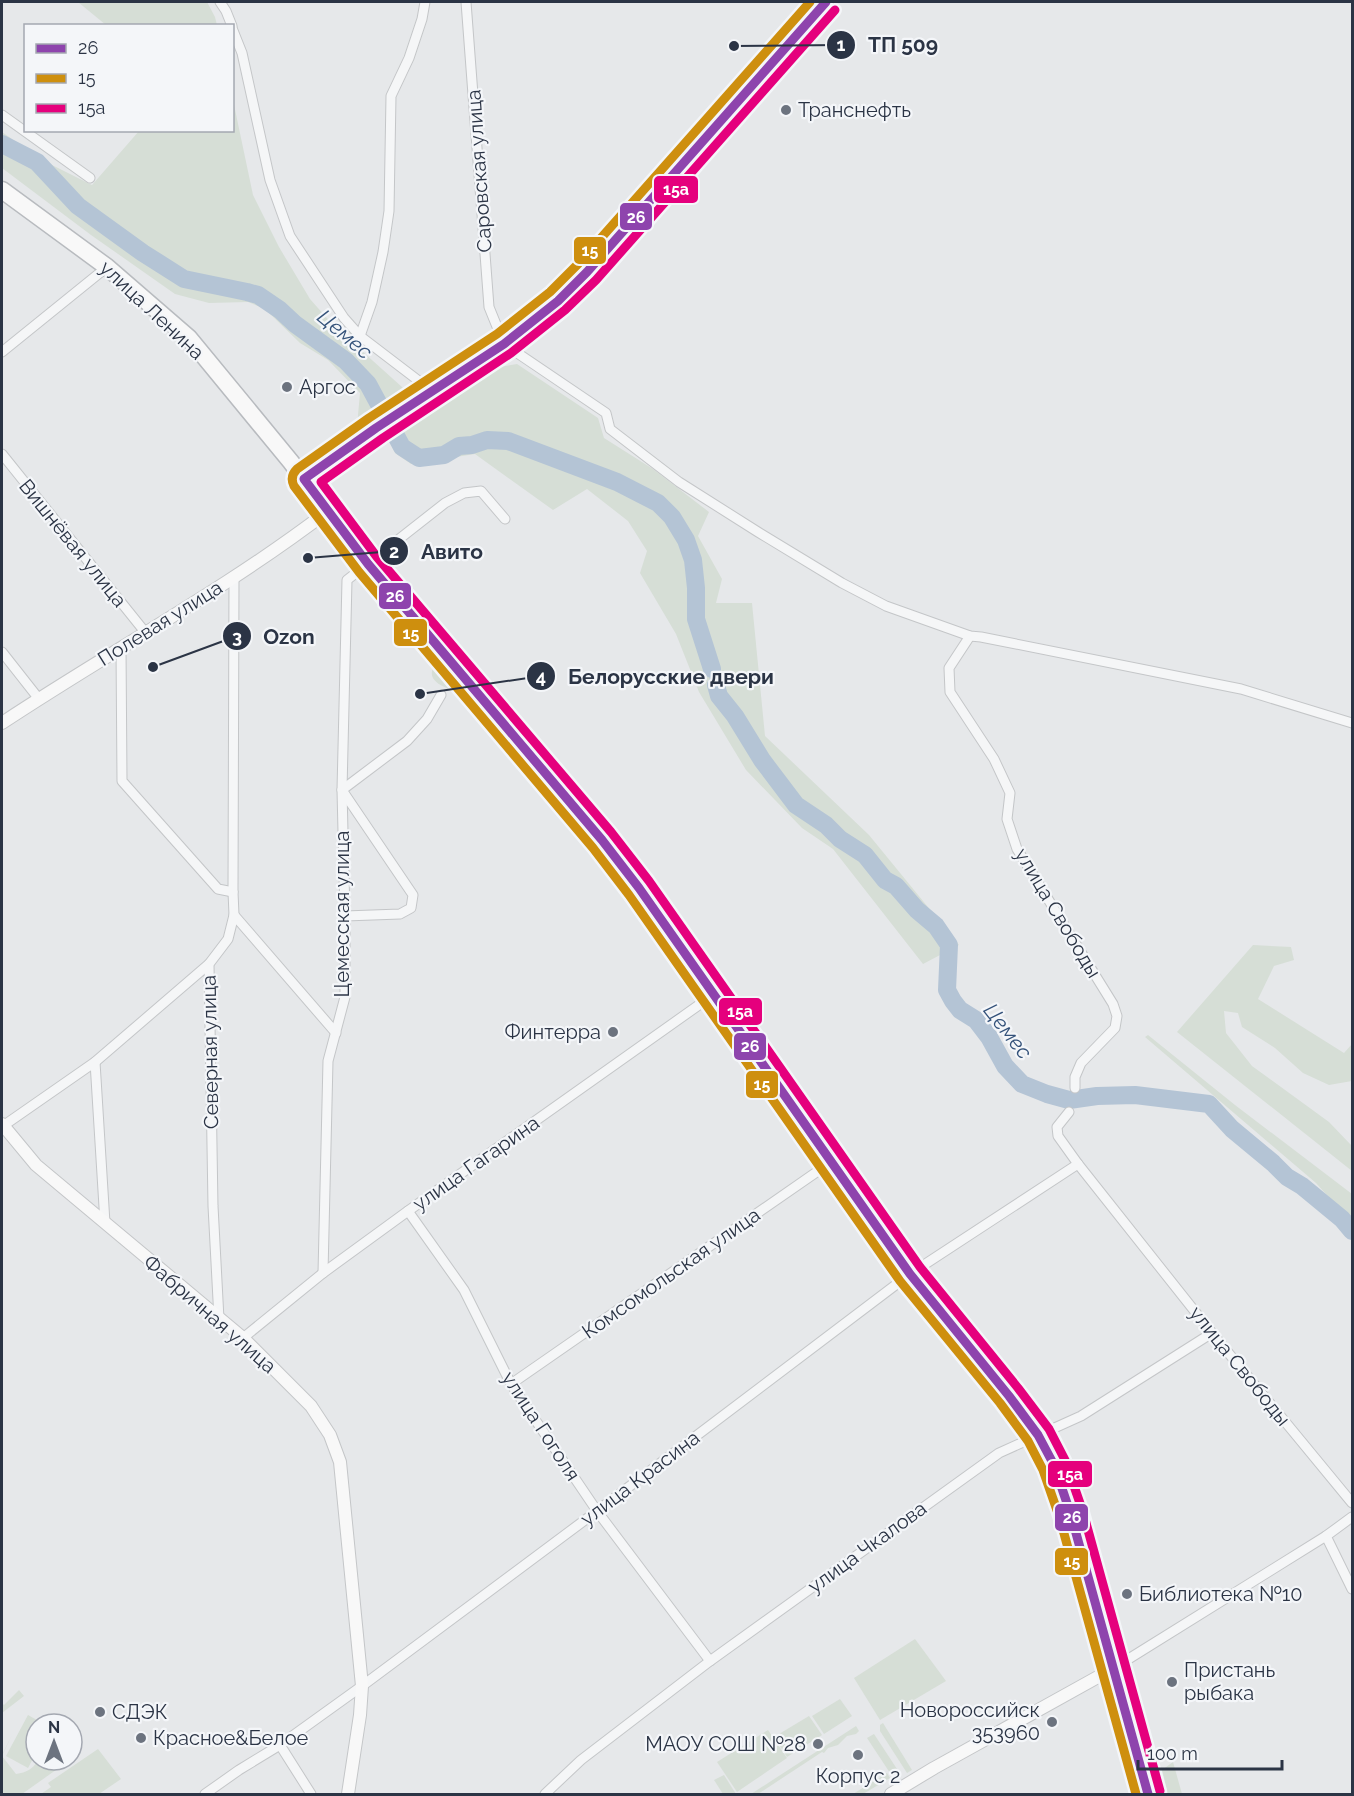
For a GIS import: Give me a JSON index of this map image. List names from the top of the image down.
{
  "streets": {
    "highway": ["улица Ленина"],
    "street": [
      "Саровская улица",
      "Вишнёвая улица",
      "Полевая улица",
      "улица Свободы",
      "Цемесская улица",
      "Северная улица",
      "улица Гагарина",
      "Комсомольская улица",
      "Фабричная улица",
      "улица Гоголя",
      "улица Красина",
      "улица Чкалова"
    ]
  },
  "crossings": [
    ["улица Ленина", "Полевая улица"],
    ["Вишнёвая улица", "Полевая улица"],
    ["Полевая улица", "Северная улица"],
    ["улица Свободы", "улица Красина"],
    ["улица Свободы", "улица Чкалова"],
    ["Цемесская улица", "улица Гагарина"],
    ["Северная улица", "Фабричная улица"],
    ["улица Гагарина", "Фабричная улица"],
    ["улица Гагарина", "улица Гоголя"],
    ["Комсомольская улица", "улица Гоголя"],
    ["Фабричная улица", "улица Красина"],
    ["улица Гоголя", "улица Красина"],
    ["улица Гоголя", "улица Чкалова"]
  ],
  "water": ["Цемес"],
  "places": [
    "ТП 509",
    "Транснефть",
    "Аргос",
    "Авито",
    "Ozon",
    "Белорусские двери",
    "Финтерра",
    "Библиотека №10",
    "Пристань рыбака",
    "СДЭК",
    "Новороссийск 353960",
    "Красное&Белое",
    "МАОУ СОШ №28",
    "Корпус 2"
  ],
  "lines": ["transit line 26", "transit line 15", "transit line 15а"],
  "legend": ["26", "15", "15а"],
  "scale_bar": "100 m",
  "north": "top"
}
